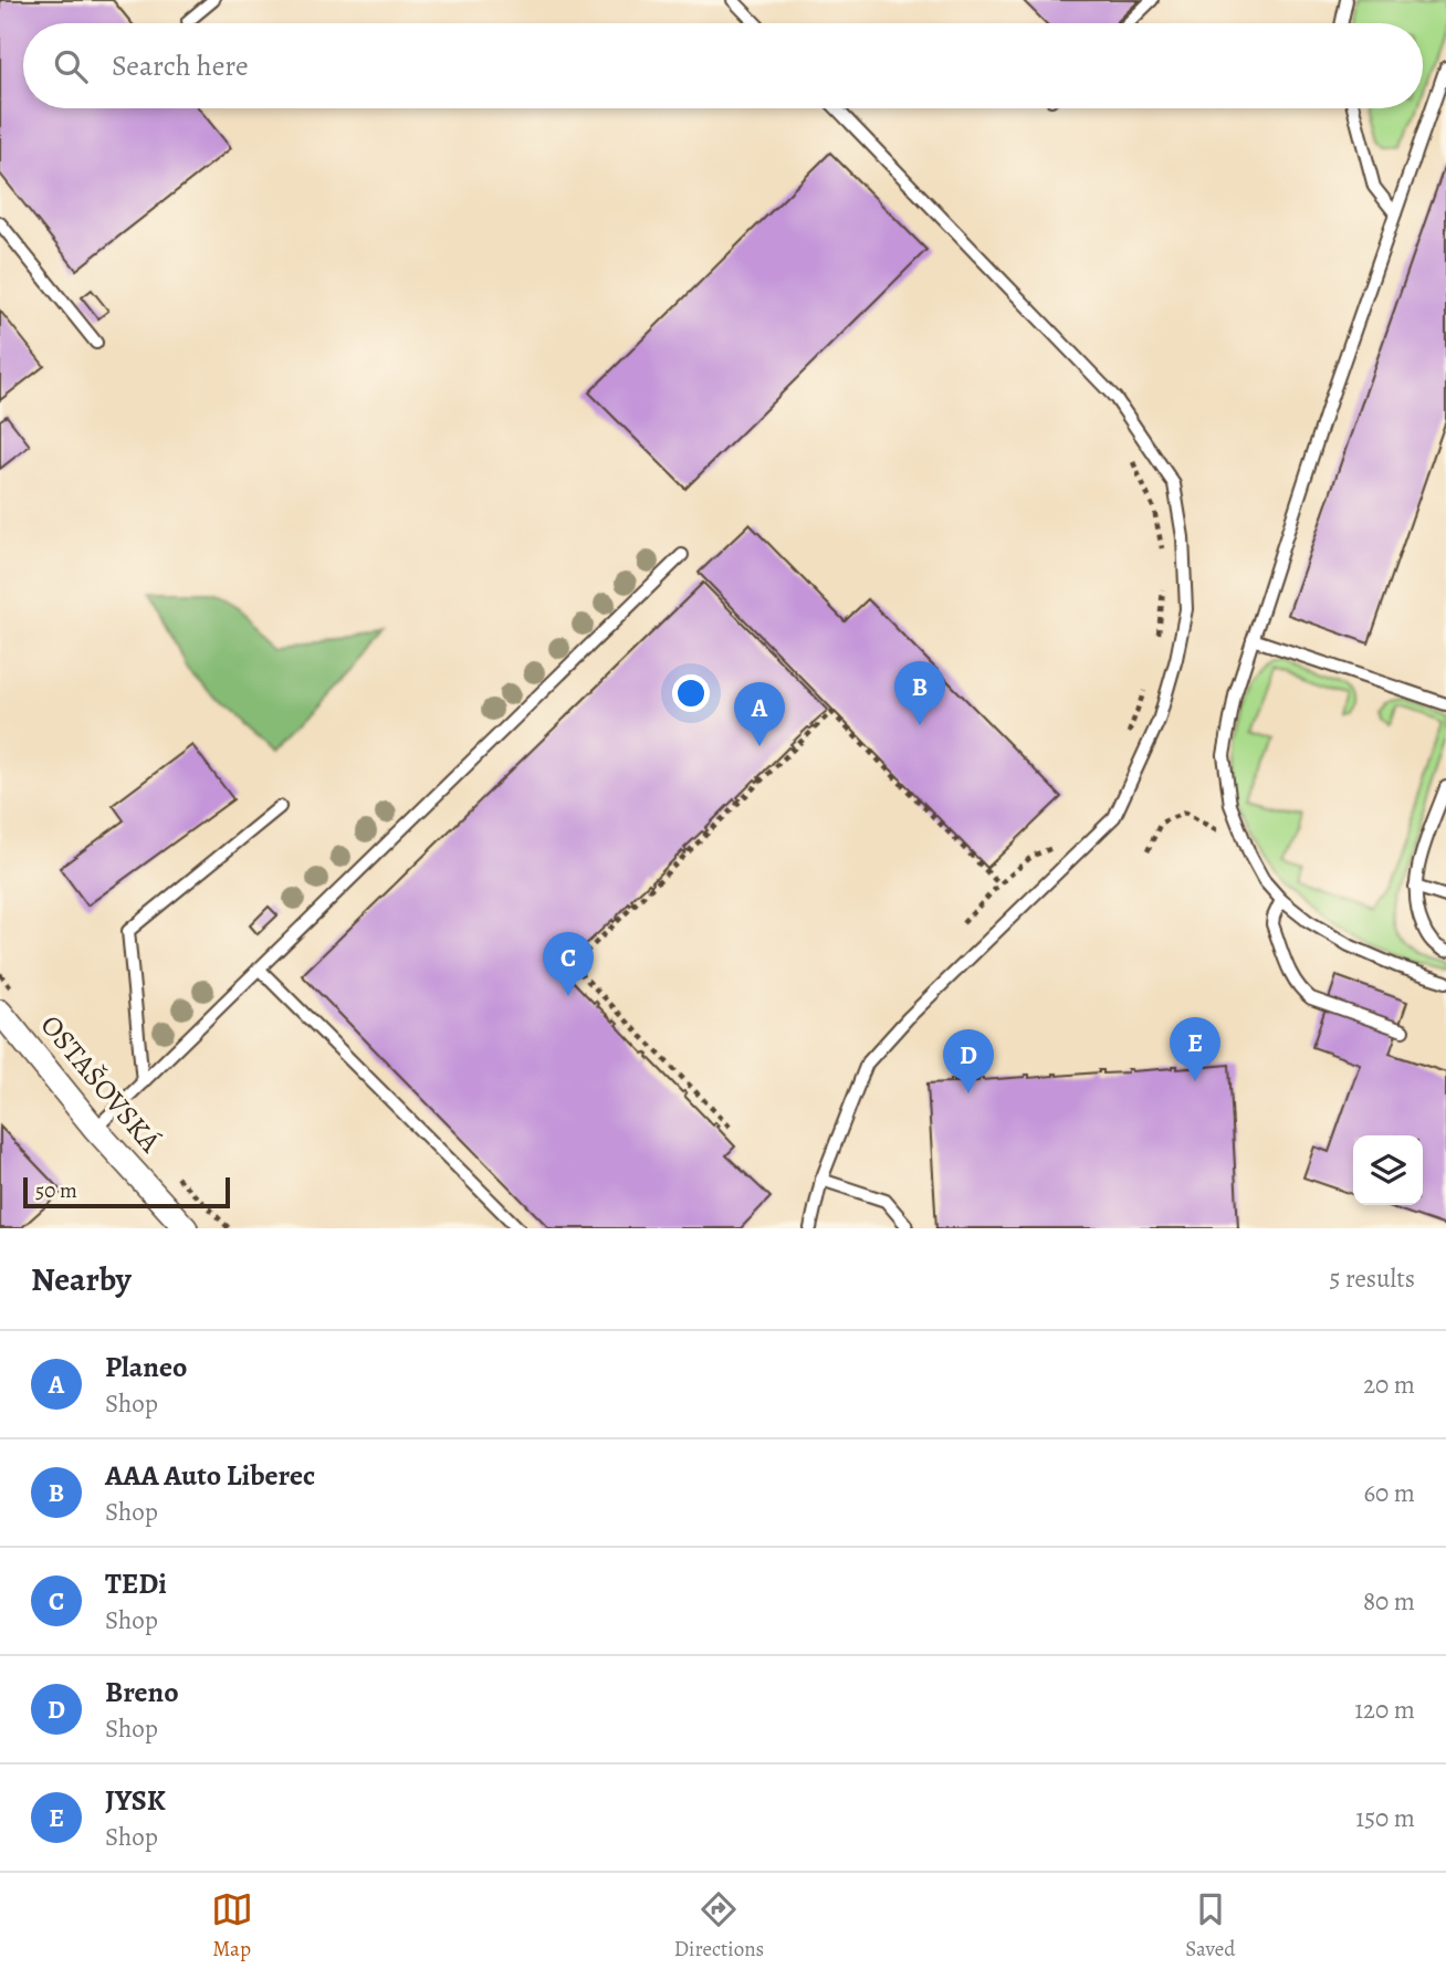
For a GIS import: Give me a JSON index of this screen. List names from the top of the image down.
{
  "streets": {
    "street": ["OSTAŠOVSKÁ"]
  },
  "scale_bar": "50 m",
  "page": {
    "search": "Search here",
    "pins": [
      "B",
      "A",
      "C",
      "E",
      "D"
    ],
    "scale": "50 m",
    "heading": ["Nearby", "5 results"],
    "list": [
      {
        "mark": "A",
        "name": "Planeo",
        "note": "Shop",
        "value": "20 m"
      },
      {
        "mark": "B",
        "name": "AAA Auto Liberec",
        "note": "Shop",
        "value": "60 m"
      },
      {
        "mark": "C",
        "name": "TEDi",
        "note": "Shop",
        "value": "80 m"
      },
      {
        "mark": "D",
        "name": "Breno",
        "note": "Shop",
        "value": "120 m"
      },
      {
        "mark": "E",
        "name": "JYSK",
        "note": "Shop",
        "value": "150 m"
      }
    ],
    "nav": ["Map", "Directions", "Saved"]
  }
}
